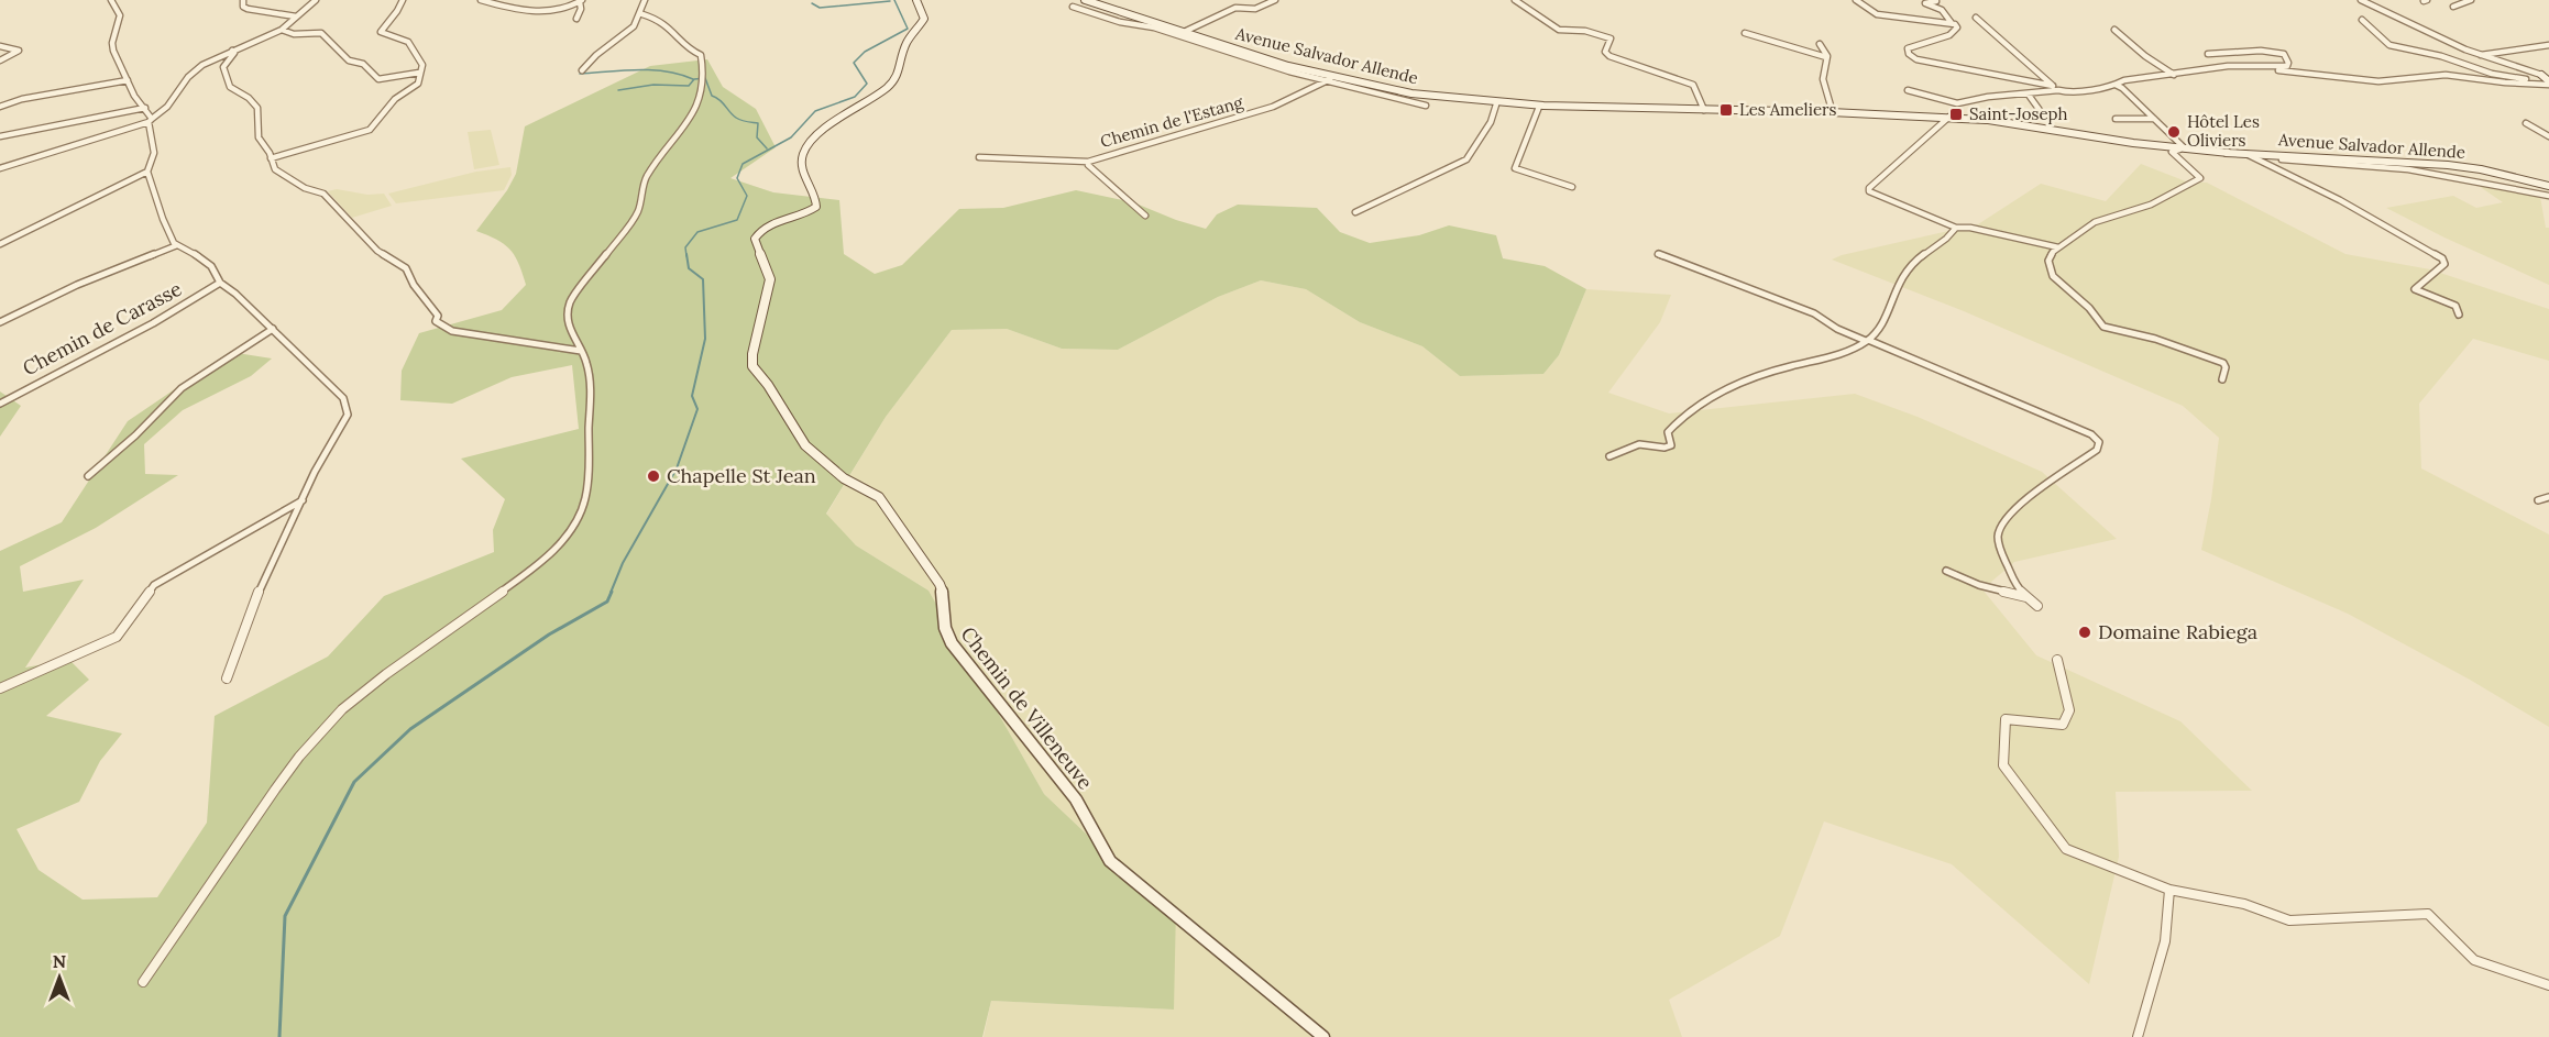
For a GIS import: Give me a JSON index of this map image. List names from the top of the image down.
{
  "streets": {
    "main road": ["Avenue Salvador Allende", "Chemin de Villeneuve"],
    "street": ["Chemin de l'Estang", "Chemin de Carasse"]
  },
  "crossings": [
    ["Avenue Salvador Allende", "Chemin de l'Estang"]
  ],
  "places": {
    "transit": ["Les Ameliers", "Saint-Joseph"],
    "other": ["Hôtel Les Oliviers", "Chapelle St Jean", "Domaine Rabiega"]
  },
  "north": "top"
}
